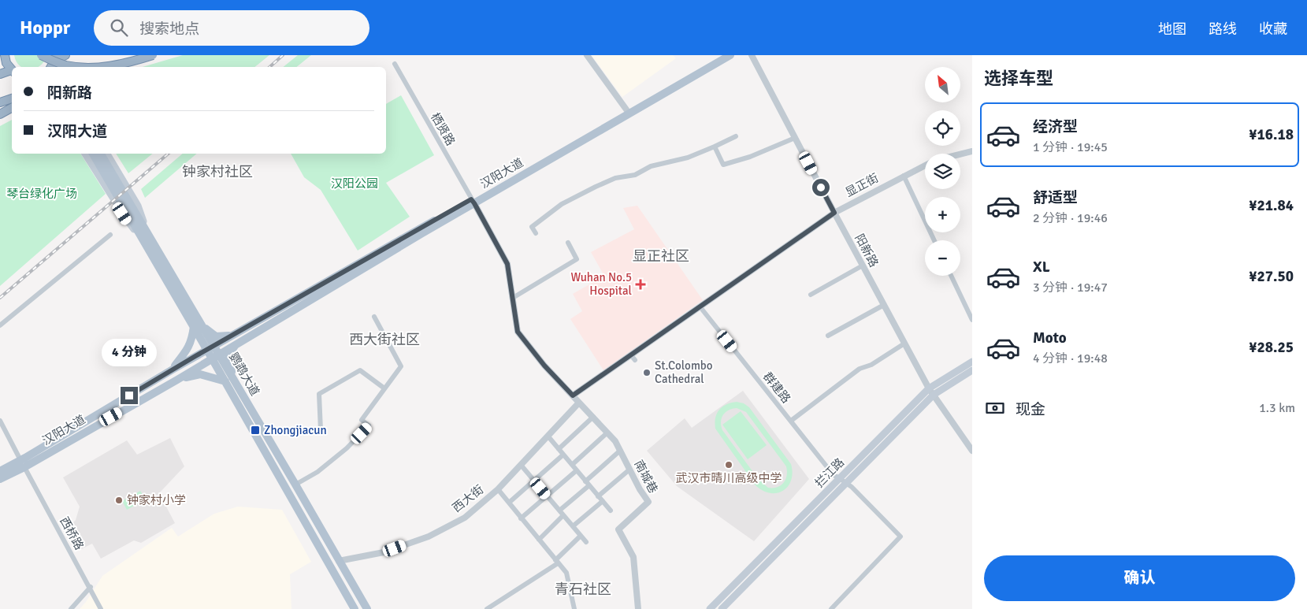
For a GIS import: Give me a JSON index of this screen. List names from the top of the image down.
{
  "streets": {
    "main road": ["汉阳大道", "鹦鹉大道", "拦江路"],
    "street": [
      "栖贤路",
      "显正街",
      "阳新路",
      "群建路",
      "南城巷",
      "西大街",
      "西桥路"
    ]
  },
  "crossings": [
    ["栖贤路", "汉阳大道"],
    ["栖贤路", "南城巷"],
    ["汉阳大道", "鹦鹉大道"],
    ["汉阳大道", "南城巷"],
    ["汉阳大道", "西桥路"],
    ["显正街", "阳新路"],
    ["显正街", "群建路"],
    ["显正街", "南城巷"],
    ["阳新路", "拦江路"],
    ["鹦鹉大道", "西大街"],
    ["群建路", "拦江路"],
    ["南城巷", "西大街"]
  ],
  "districts": [
    "钟家村社区",
    "显正社区",
    "西大街社区",
    "青石社区"
  ],
  "parks": ["汉阳公园", "琴台绿化广场"],
  "places": {
    "health": ["Wuhan No.5 Hospital"],
    "other": ["St.Colombo Cathedral", "武汉市晴川高级中学", "钟家村小学"],
    "transit": ["Zhongjiacun"]
  },
  "north": "top left",
  "page": {
    "header": "Hoppr",
    "search": "搜索地点",
    "nav": ["地图", "路线", "收藏"],
    "heading": "选择车型",
    "map_buttons": ["+", "−"],
    "banner": ["阳新路", "汉阳大道"],
    "list": [
      {
        "name": "经济型",
        "note": "1 分钟 · 19:45",
        "value": "¥16.18"
      },
      {
        "name": "舒适型",
        "note": "2 分钟 · 19:46",
        "value": "¥21.84"
      },
      {
        "name": "XL",
        "note": "3 分钟 · 19:47",
        "value": "¥27.50"
      },
      {
        "name": "Moto",
        "note": "4 分钟 · 19:48",
        "value": "¥28.25"
      }
    ],
    "bubble": "4 分钟",
    "pay": ["现金", "1.3 km"],
    "buttons": "确认"
  }
}
